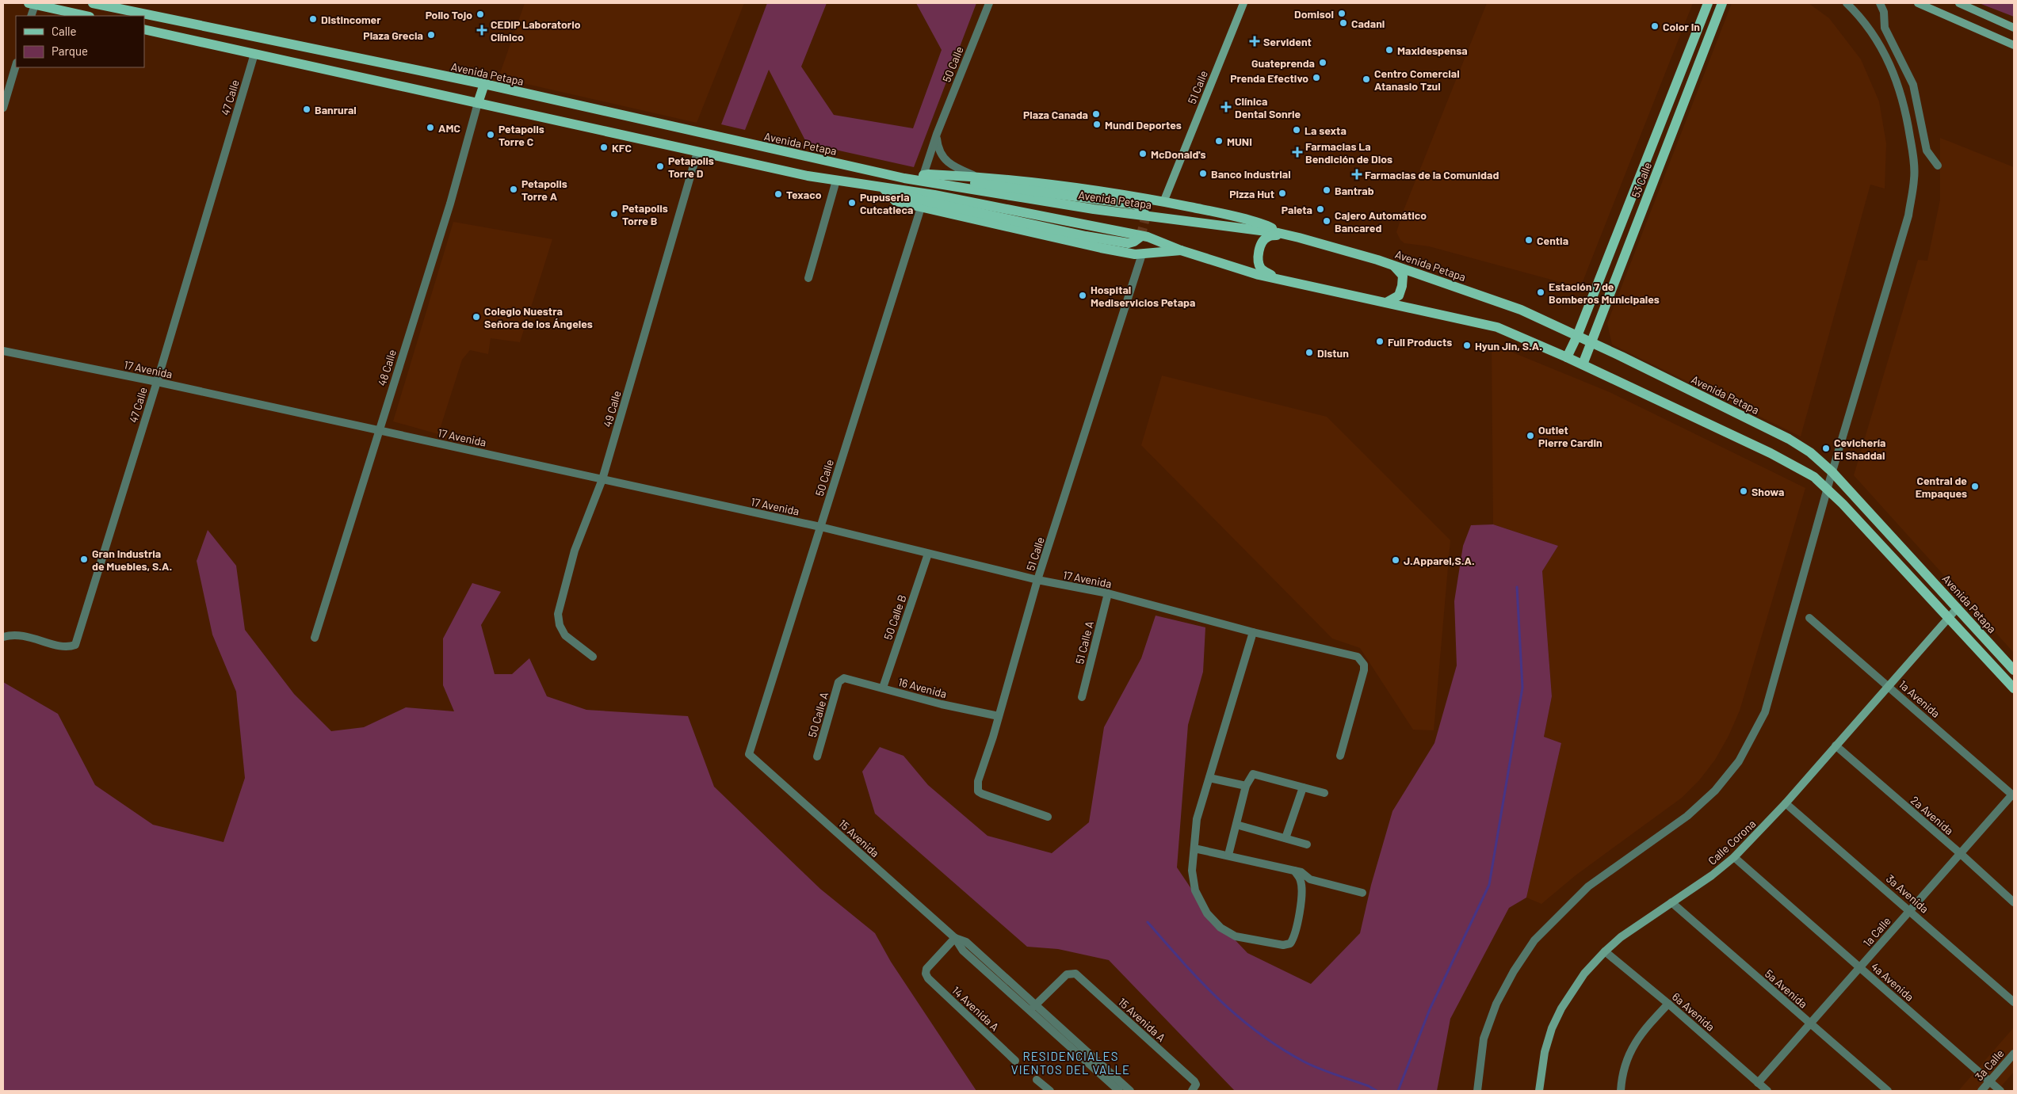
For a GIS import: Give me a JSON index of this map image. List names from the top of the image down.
{
  "streets": {
    "main road": ["Avenida Petapa", "53 Calle"],
    "street": [
      "50 Calle",
      "51 Calle",
      "47 Calle",
      "48 Calle",
      "17 Avenida",
      "49 Calle",
      "50 Calle B",
      "51 Calle A",
      "16 Avenida",
      "1a Avenida",
      "50 Calle A",
      "2a Avenida",
      "15 Avenida",
      "Calle Corona",
      "3a Avenida",
      "1a Calle",
      "4a Avenida",
      "5a Avenida",
      "14 Avenida A",
      "6a Avenida",
      "15 Avenida A",
      "3a Calle"
    ]
  },
  "crossings": [
    ["50 Calle", "17 Avenida"],
    ["50 Calle", "15 Avenida"],
    ["Avenida Petapa", "53 Calle"],
    ["Avenida Petapa", "Calle Corona"],
    ["51 Calle", "17 Avenida"],
    ["51 Calle", "16 Avenida"],
    ["47 Calle", "17 Avenida"],
    ["48 Calle", "17 Avenida"],
    ["17 Avenida", "49 Calle"],
    ["17 Avenida", "50 Calle B"],
    ["17 Avenida", "51 Calle A"],
    ["50 Calle B", "16 Avenida"],
    ["16 Avenida", "50 Calle A"],
    ["1a Avenida", "Calle Corona"],
    ["1a Avenida", "1a Calle"],
    ["2a Avenida", "Calle Corona"],
    ["2a Avenida", "1a Calle"],
    ["15 Avenida", "14 Avenida A"],
    ["15 Avenida", "15 Avenida A"],
    ["Calle Corona", "3a Avenida"],
    ["Calle Corona", "4a Avenida"],
    ["Calle Corona", "5a Avenida"],
    ["Calle Corona", "6a Avenida"],
    ["3a Avenida", "1a Calle"],
    ["1a Calle", "4a Avenida"],
    ["1a Calle", "5a Avenida"],
    ["1a Calle", "6a Avenida"],
    ["4a Avenida", "3a Calle"]
  ],
  "districts": ["RESIDENCIALES VIENTOS DEL VALLE"],
  "places": {
    "other": [
      "Domisol",
      "Pollo Tojo",
      "Distincomer",
      "Cadani",
      "Color In",
      "Plaza Grecia",
      "Maxidespensa",
      "Guateprenda",
      "Prenda Efectivo",
      "Centro Comercial Atanasio Tzul",
      "Banrural",
      "Plaza Canada",
      "Mundi Deportes",
      "AMC",
      "La sexta",
      "Petapolis Torre C",
      "MUNI",
      "KFC",
      "McDonald's",
      "Petapolis Torre D",
      "Banco Industrial",
      "Petapolis Torre A",
      "Bantrab",
      "Pizza Hut",
      "Texaco",
      "Pupuseria Cutcatleca",
      "Paleta",
      "Petapolis Torre B",
      "Cajero Automático Bancared",
      "Centia",
      "Estación 7 de Bomberos Municipales",
      "Hospital Mediservicios Petapa",
      "Colegio Nuestra Señora de los Ángeles",
      "Full Products",
      "Hyun Jin, S.A.",
      "Distun",
      "Outlet Pierre Cardin",
      "Cevichería El Shaddai",
      "Central de Empaques",
      "Showa",
      "Gran Industria de Muebles, S.A.",
      "J.Apparel,S.A."
    ],
    "health": [
      "CEDIP Laboratorio Clínico",
      "Servident",
      "Clínica Dental Sonrie",
      "Farmacias La Bendición de Dios",
      "Farmacias de la Comunidad"
    ]
  },
  "legend": ["Calle", "Parque"]
}
